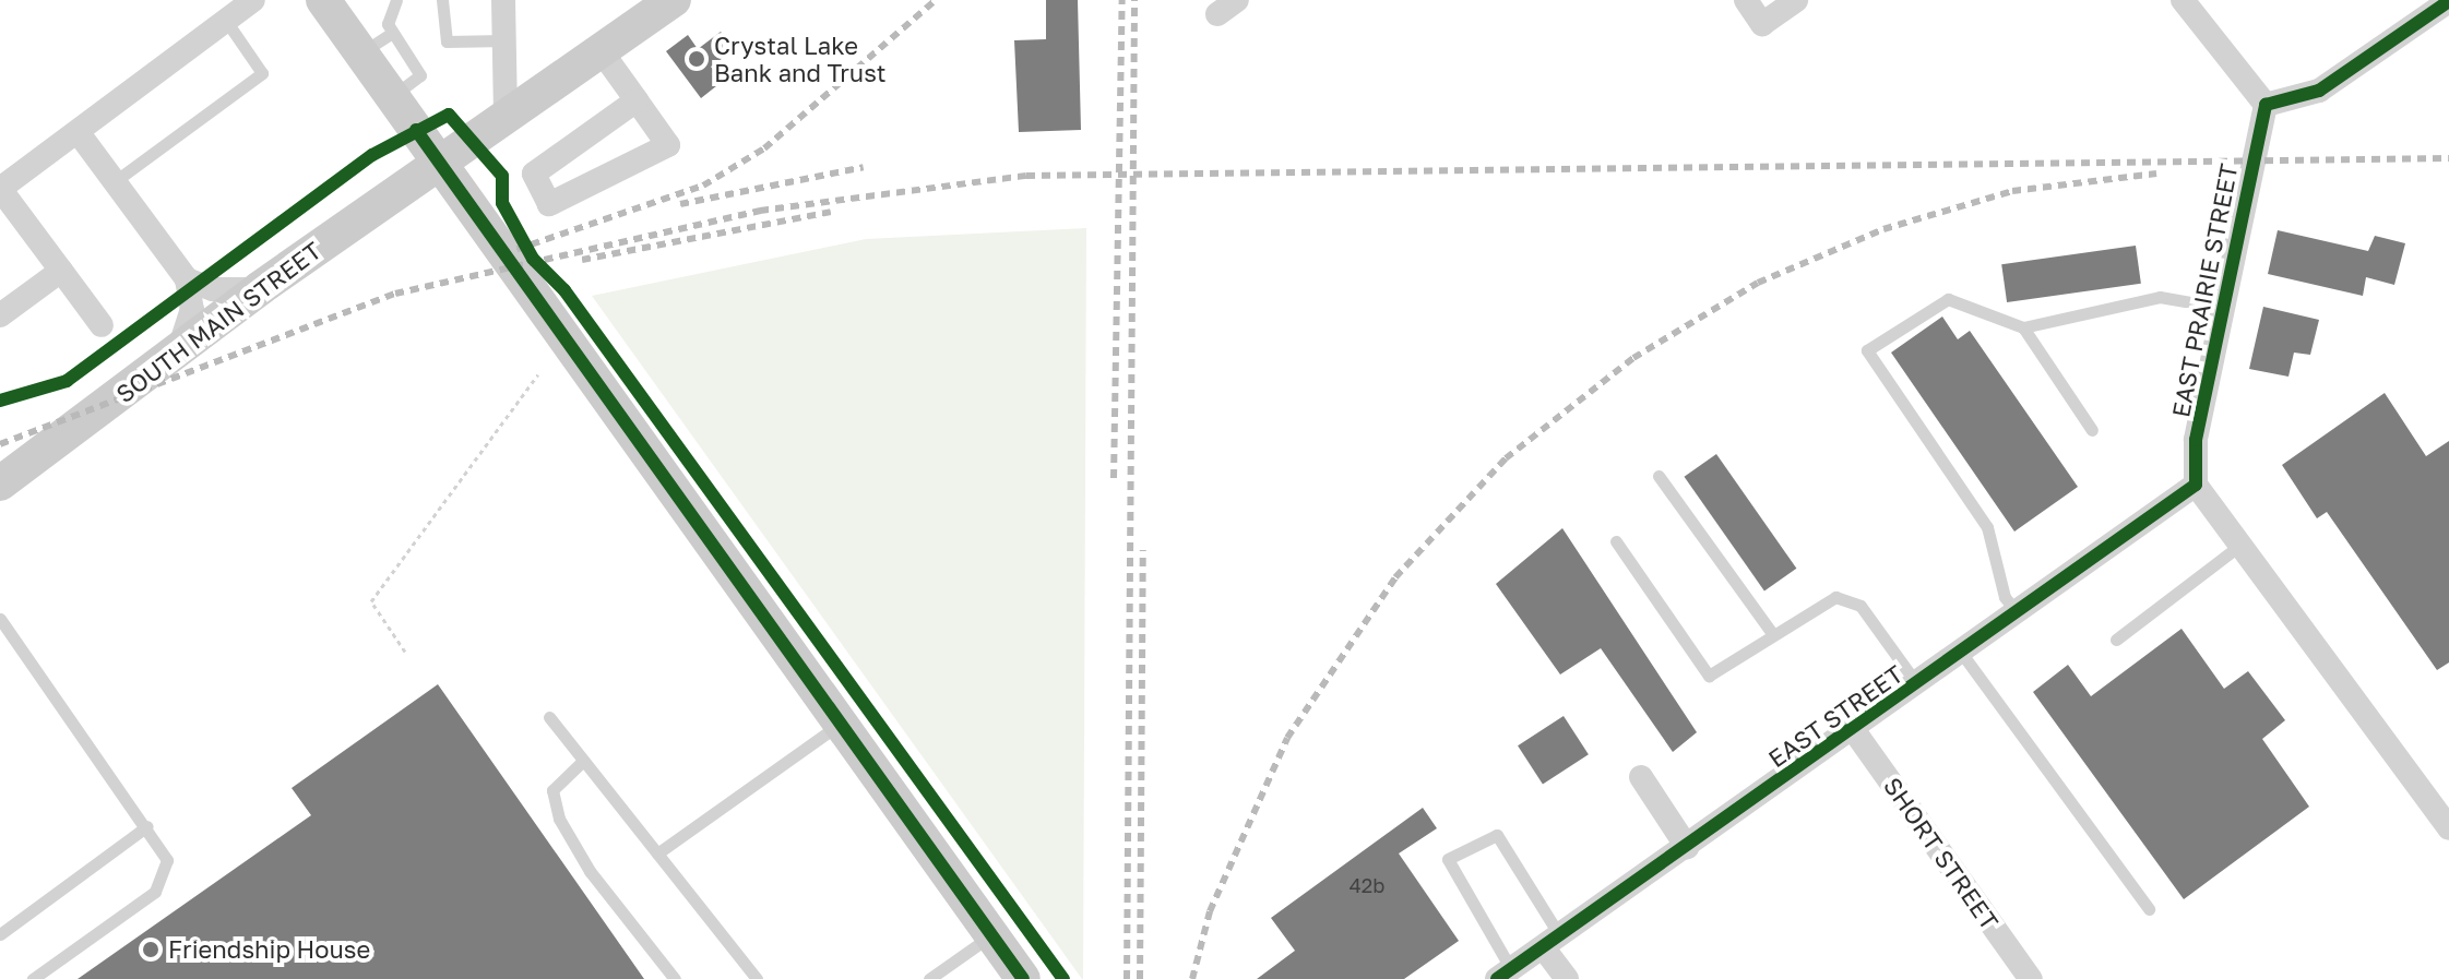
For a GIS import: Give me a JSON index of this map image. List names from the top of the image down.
{
  "streets": {
    "street": [
      "EAST PRAIRIE STREET",
      "SOUTH MAIN STREET",
      "EAST STREET",
      "SHORT STREET"
    ]
  },
  "crossings": [
    ["EAST PRAIRIE STREET", "EAST STREET"],
    ["EAST STREET", "SHORT STREET"]
  ],
  "places": ["Crystal Lake Bank and Trust", "Friendship House"],
  "house_numbers": ["42b"]
}
